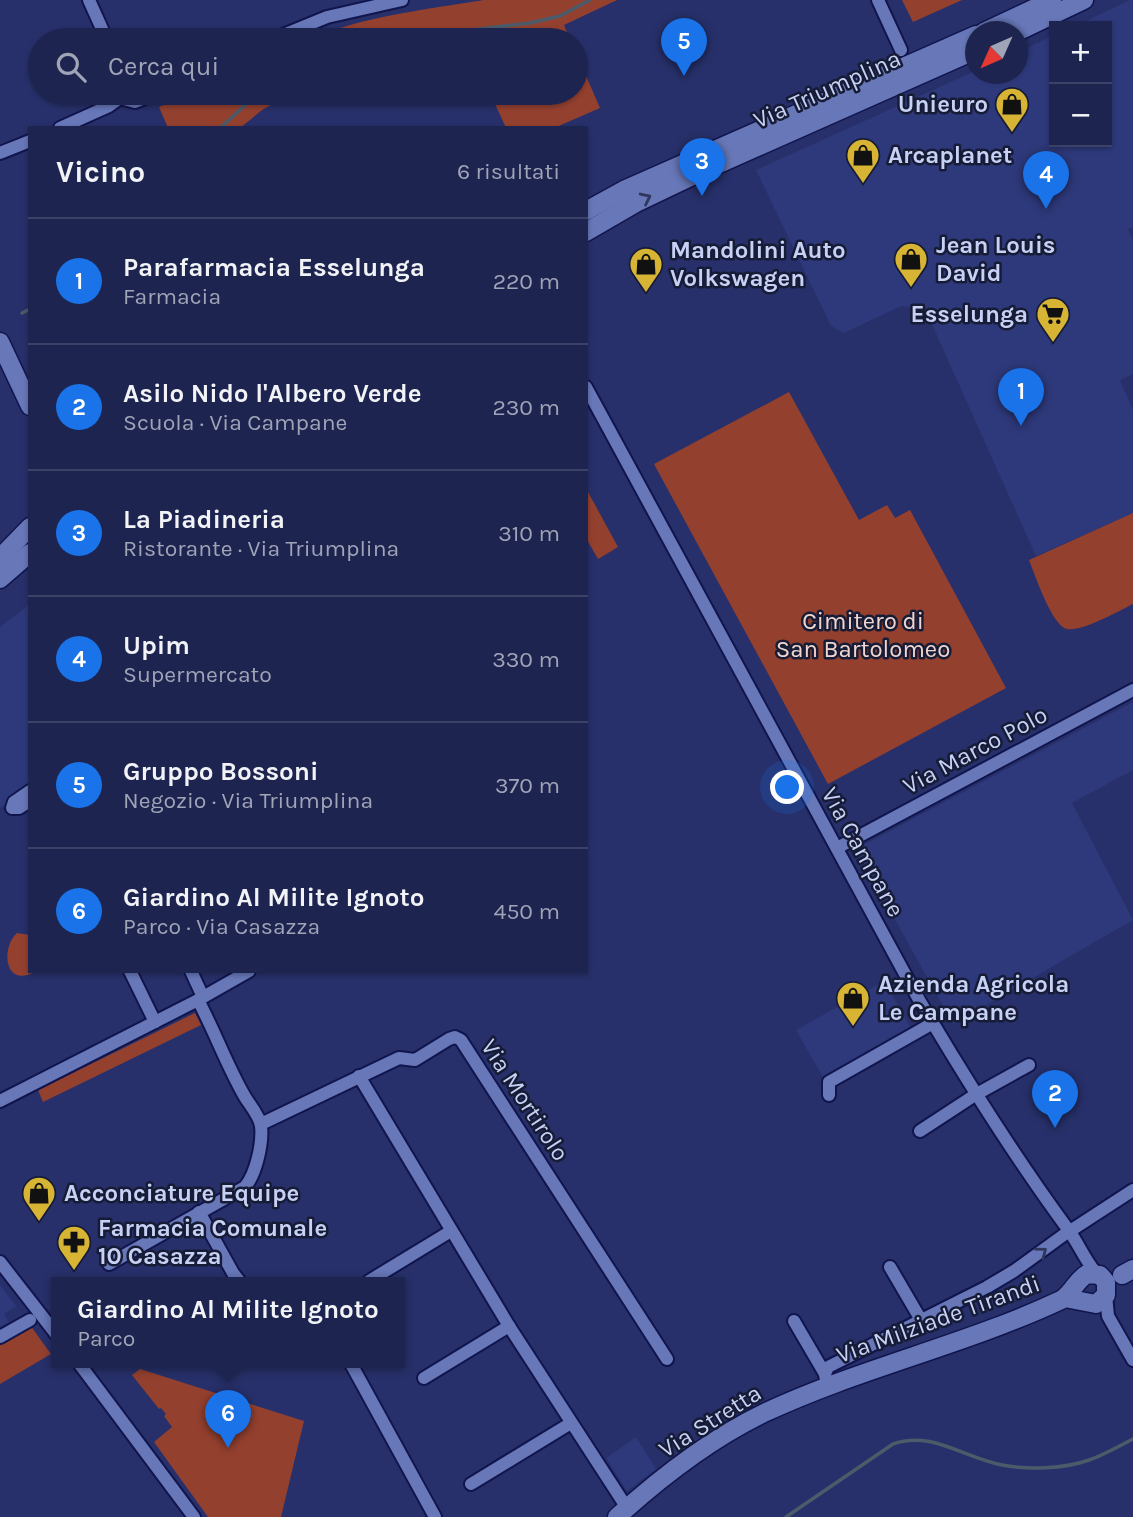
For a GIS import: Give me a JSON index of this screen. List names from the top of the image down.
{
  "streets": {
    "main road": ["Via Triumplina", "Via Milziade Tirandi", "Via Stretta"],
    "street": ["Via Marco Polo", "Via Campane", "Via Mortirolo"]
  },
  "crossings": [
    ["Via Marco Polo", "Via Campane"],
    ["Via Campane", "Via Milziade Tirandi"],
    ["Via Campane", "Via Stretta"],
    ["Via Milziade Tirandi", "Via Stretta"]
  ],
  "parks": ["Cimitero di San Bartolomeo"],
  "places": {
    "shop": [
      "Unieuro",
      "Arcaplanet",
      "Jean Louis David",
      "Mandolini Auto Volkswagen",
      "Azienda Agricola Le Campane",
      "Acconciature Equipe"
    ],
    "supermarket": ["Esselunga"],
    "pharmacy": ["Farmacia Comunale 10 Casazza"]
  },
  "north": "bottom left",
  "page": {
    "pins": [
      "5",
      "3",
      "4",
      "1",
      "2",
      "6"
    ],
    "map_buttons": ["+", "−"],
    "search": "Cerca qui",
    "heading": ["Vicino", "6 risultati"],
    "list": [
      {
        "mark": "1",
        "name": "Parafarmacia Esselunga",
        "note": "Farmacia",
        "value": "220 m"
      },
      {
        "mark": "2",
        "name": "Asilo Nido l'Albero Verde",
        "note": "Scuola · Via Campane",
        "value": "230 m"
      },
      {
        "mark": "3",
        "name": "La Piadineria",
        "note": "Ristorante · Via Triumplina",
        "value": "310 m"
      },
      {
        "mark": "4",
        "name": "Upim",
        "note": "Supermercato",
        "value": "330 m"
      },
      {
        "mark": "5",
        "name": "Gruppo Bossoni",
        "note": "Negozio · Via Triumplina",
        "value": "370 m"
      },
      {
        "mark": "6",
        "name": "Giardino Al Milite Ignoto",
        "note": "Parco · Via Casazza",
        "value": "450 m"
      }
    ],
    "popup": ["Giardino Al Milite Ignoto", "Parco"]
  }
}
